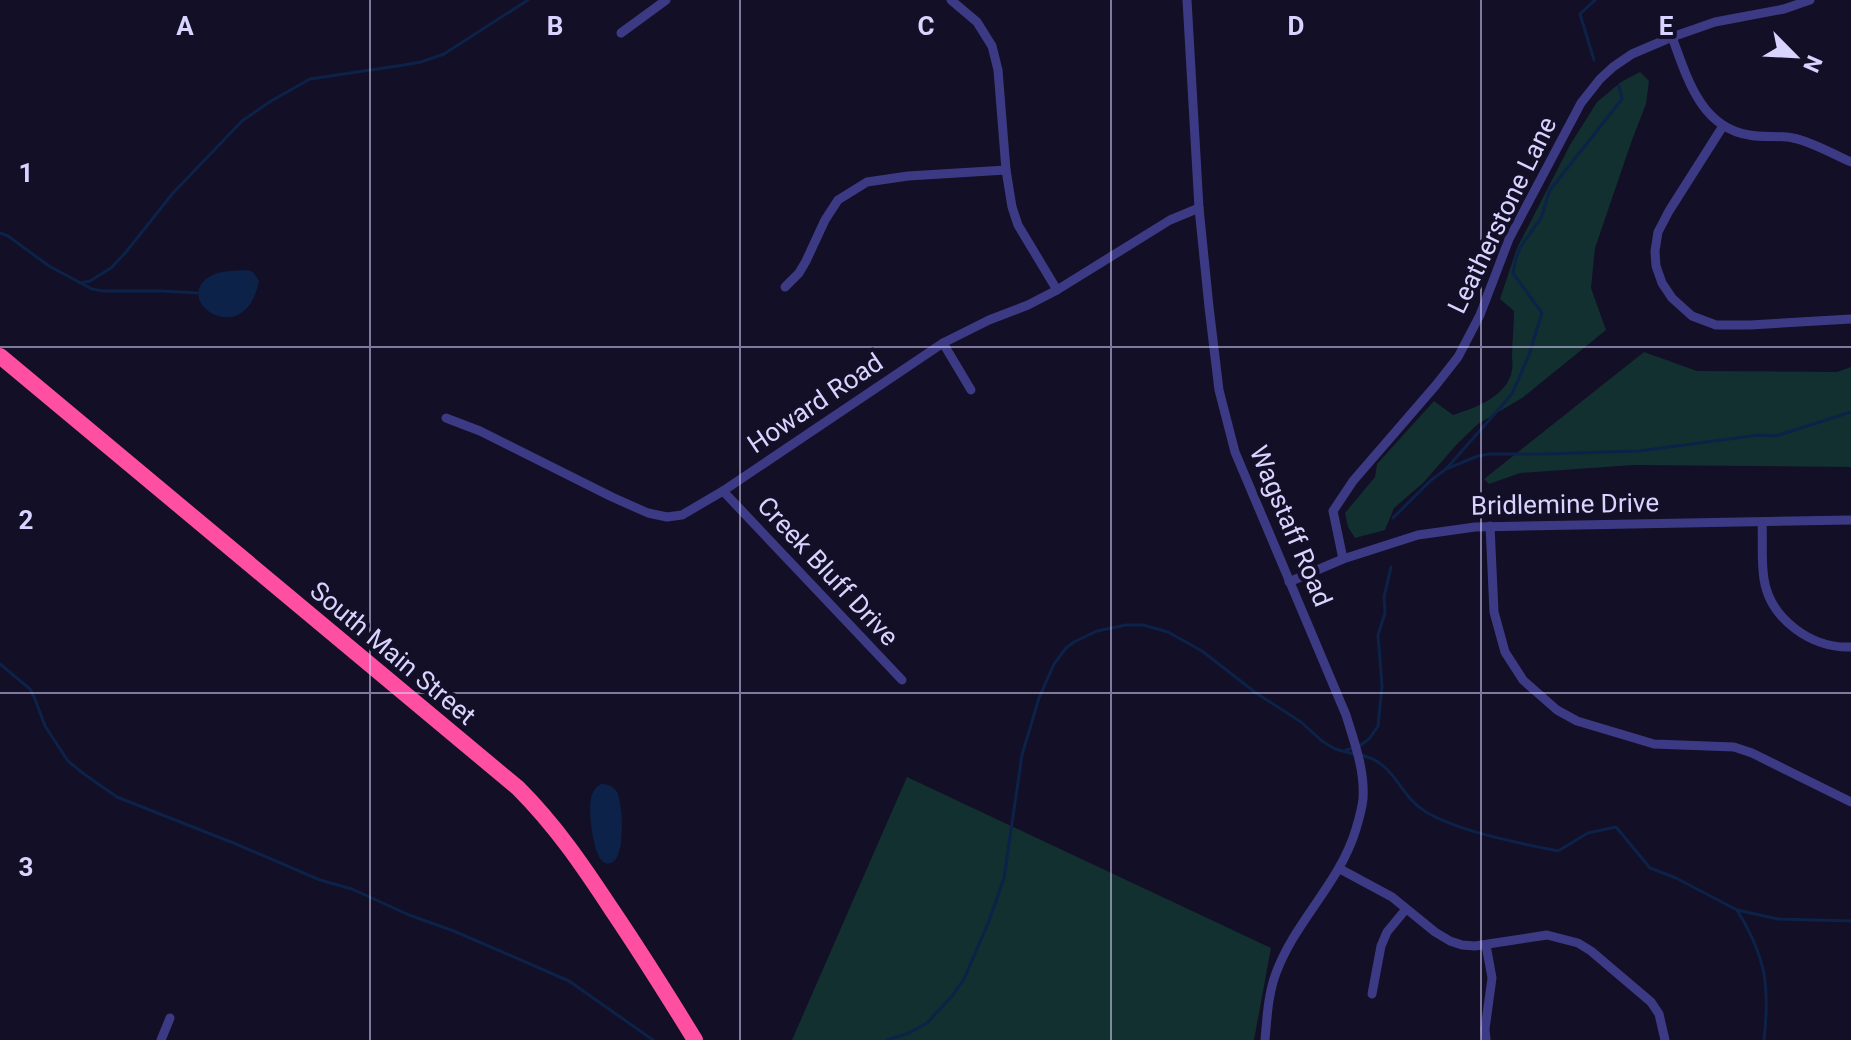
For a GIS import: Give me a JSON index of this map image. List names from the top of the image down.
{
  "streets": {
    "highway": ["South Main Street"],
    "street": [
      "Leatherstone Lane",
      "Howard Road",
      "Bridlemine Drive",
      "Wagstaff Road",
      "Creek Bluff Drive"
    ]
  },
  "crossings": [
    ["Leatherstone Lane", "Bridlemine Drive"],
    ["Howard Road", "Wagstaff Road"],
    ["Howard Road", "Creek Bluff Drive"],
    ["Bridlemine Drive", "Wagstaff Road"]
  ],
  "north": "bottom right",
  "grid": {
    "columns": [
      "A",
      "B",
      "C",
      "D",
      "E"
    ],
    "rows": ["1", "2", "3"]
  }
}
